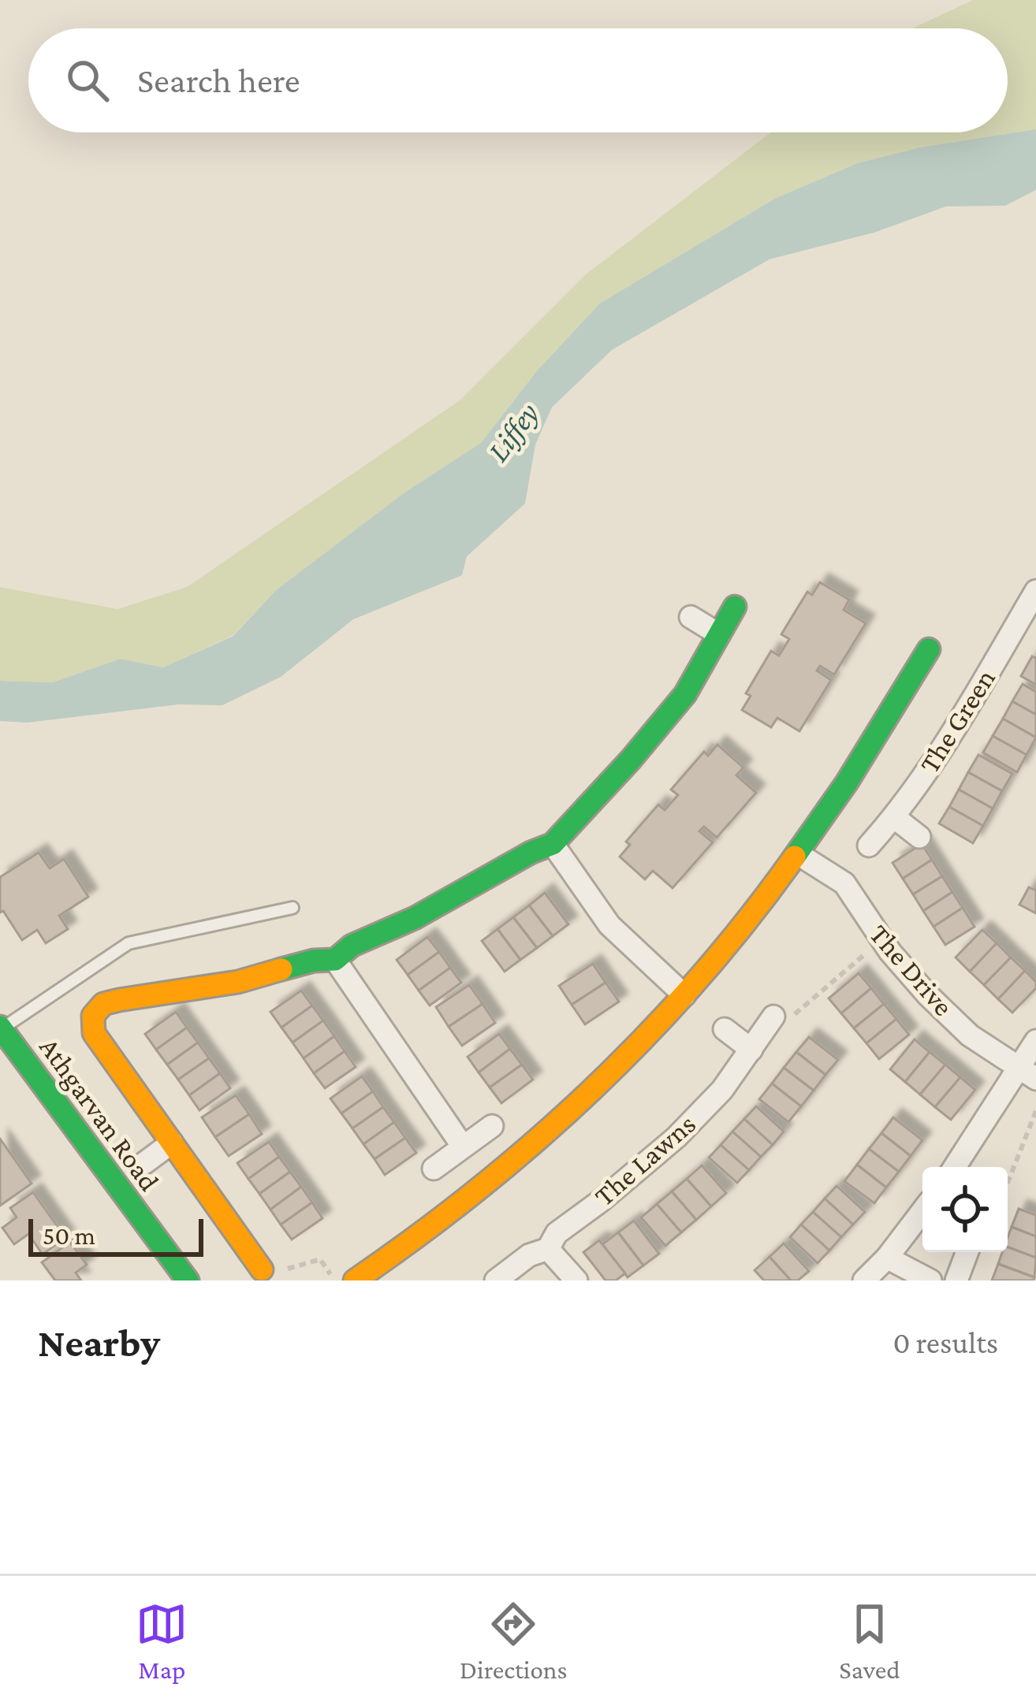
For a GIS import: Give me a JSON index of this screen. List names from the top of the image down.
{
  "streets": {
    "street": [
      "The Green",
      "The Drive",
      "Athgarvan Road",
      "The Lawns"
    ]
  },
  "water": ["Liffey"],
  "scale_bar": "50 m",
  "page": {
    "search": "Search here",
    "scale": "50 m",
    "heading": ["Nearby", "0 results"],
    "nav": ["Map", "Directions", "Saved"]
  }
}
